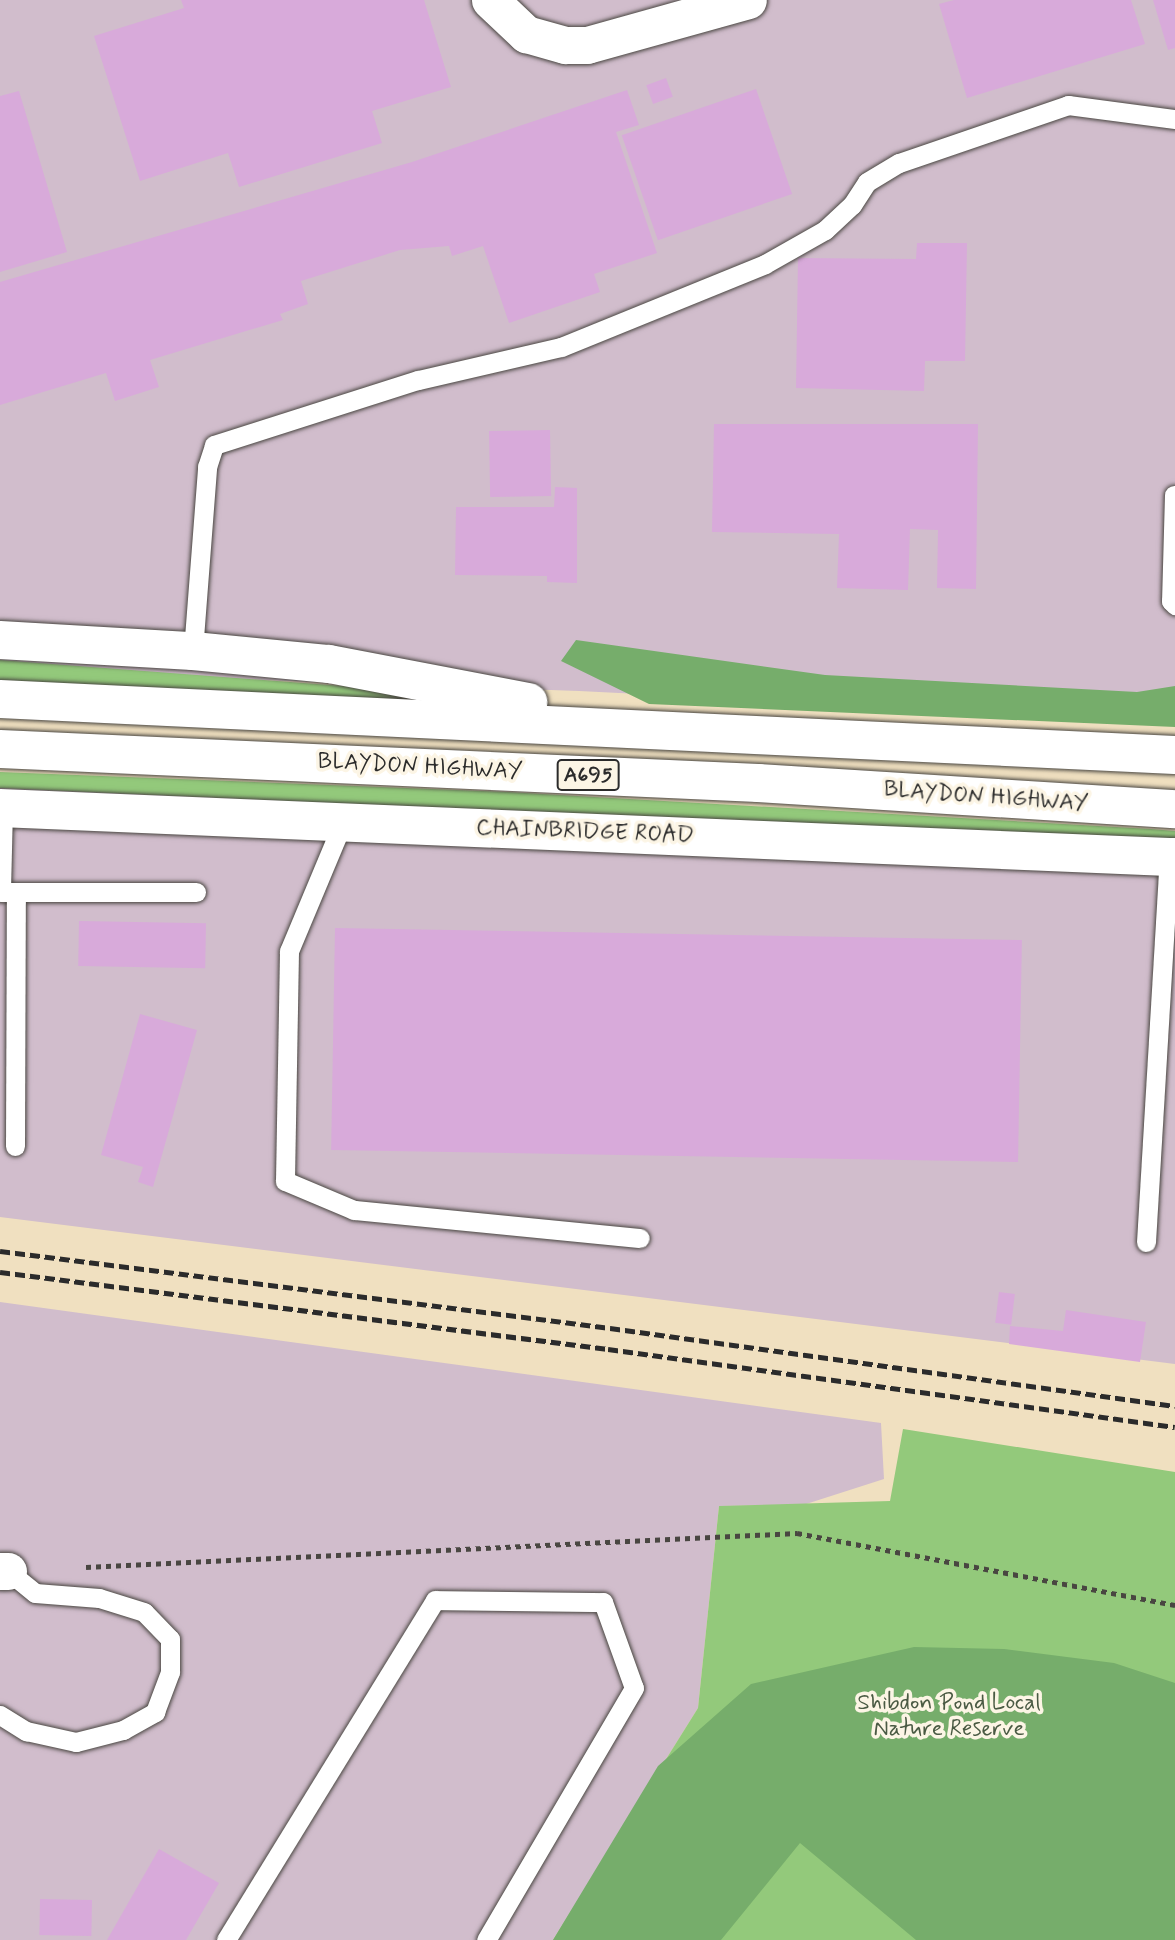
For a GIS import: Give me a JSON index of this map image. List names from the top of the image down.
{
  "streets": {
    "main road": ["BLAYDON HIGHWAY", "A695", "CHAINBRIDGE ROAD"]
  },
  "parks": ["Shibdon Pond Local Nature Reserve"]
}
